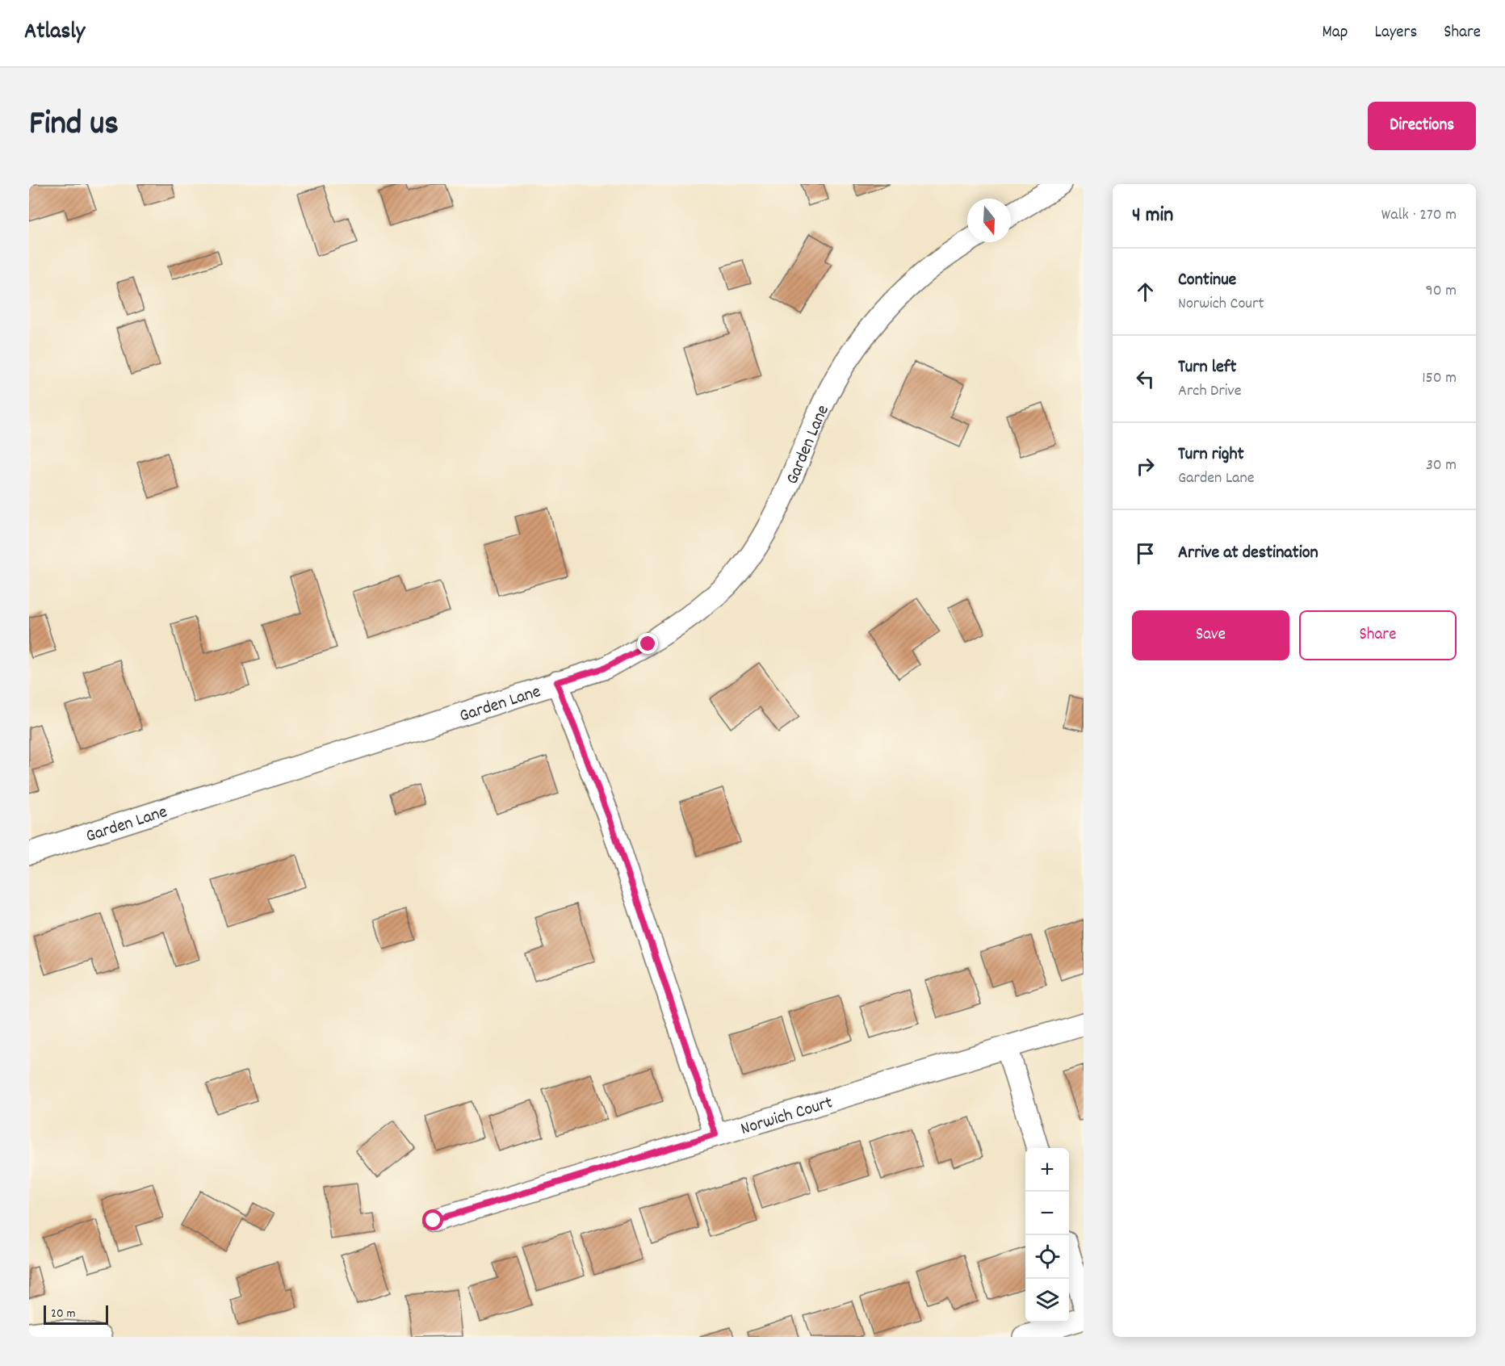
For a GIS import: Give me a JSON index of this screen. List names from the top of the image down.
{
  "streets": {
    "street": ["Garden Lane", "Norwich Court"]
  },
  "scale_bar": "20 m",
  "north": "bottom",
  "page": {
    "header": "Atlasly",
    "nav": ["Map", "Layers", "Share"],
    "title": "Find us",
    "buttons": [
      "Directions",
      ["Save", "Share"]
    ],
    "heading": ["4 min", "Walk · 270 m"],
    "list": [
      ["Continue", "Norwich Court", "90 m"],
      ["Turn left", "Arch Drive", "150 m"],
      ["Turn right", "Garden Lane", "30 m"],
      "Arrive at destination"
    ],
    "map_buttons": ["+", "−"],
    "scale": "20 m"
  }
}
